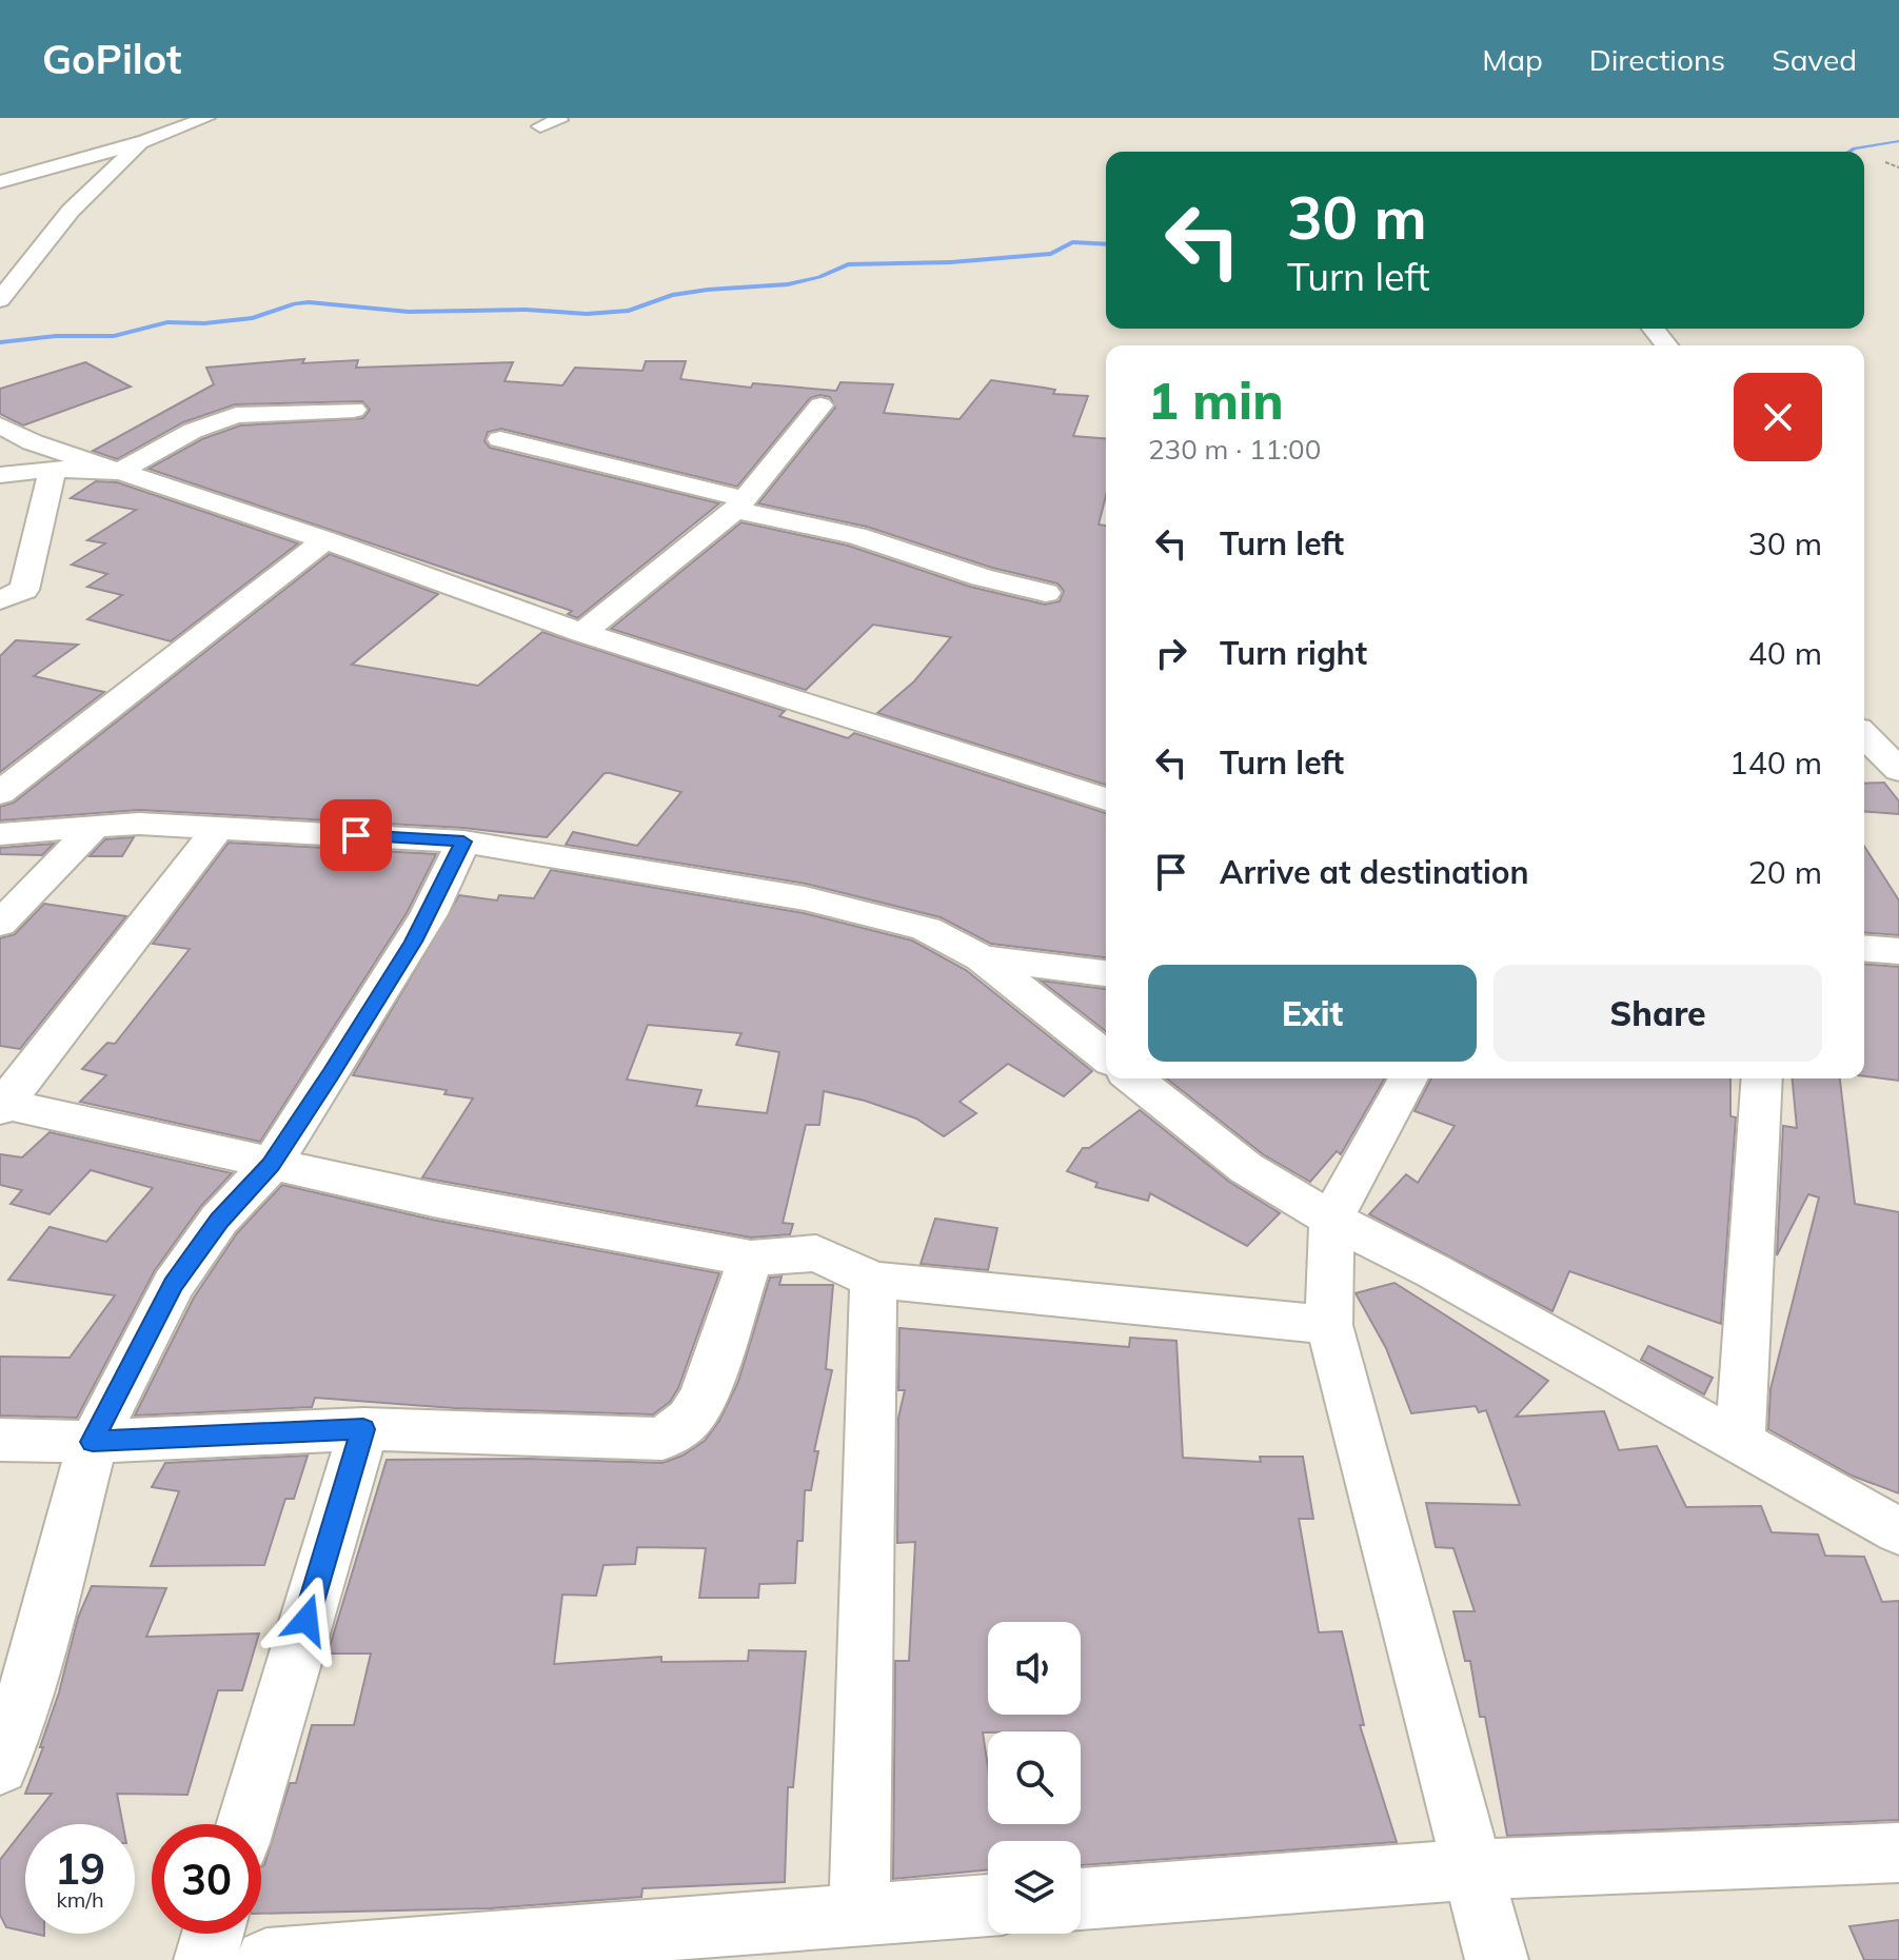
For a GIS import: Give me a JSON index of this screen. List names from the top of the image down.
{
  "page": {
    "header": "GoPilot",
    "nav": ["Map", "Directions", "Saved"],
    "turn": ["30 m", "Turn left"],
    "heading": ["1 min", "230 m · 11:00"],
    "list": [
      {
        "name": "Turn left",
        "value": "30 m"
      },
      {
        "name": "Turn right",
        "value": "40 m"
      },
      {
        "name": "Turn left",
        "value": "140 m"
      },
      {
        "name": "Arrive at destination",
        "value": "20 m"
      }
    ],
    "buttons": ["Exit", "Share"],
    "speed": "19 km/h",
    "limit": "30"
  }
}
